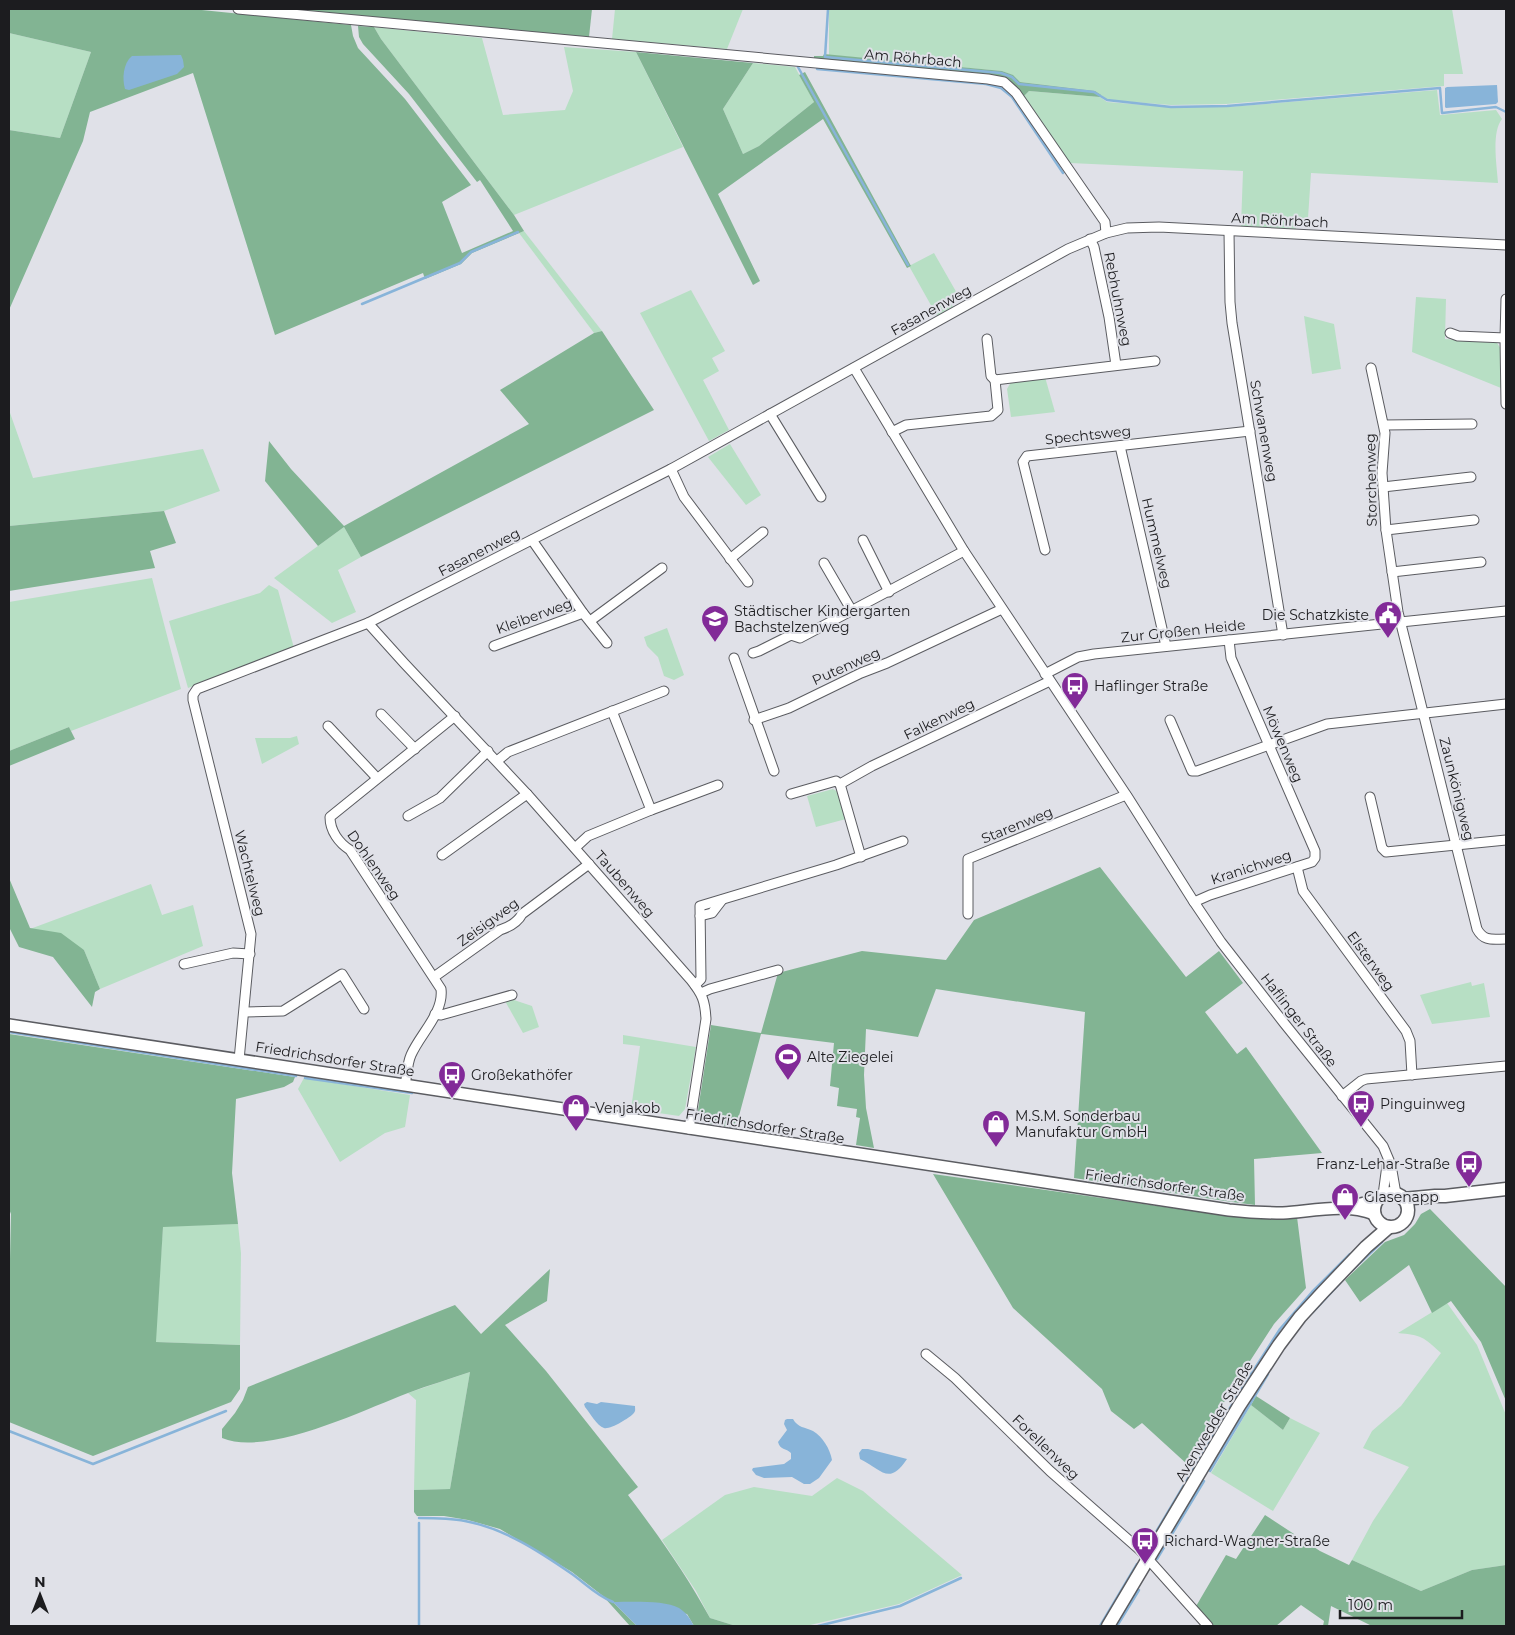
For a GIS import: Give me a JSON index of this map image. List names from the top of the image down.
{
  "streets": {
    "main road": ["Avenwedder Straße"],
    "street": [
      "Am Röhrbach",
      "Rebhuhnweg",
      "Fasanenweg",
      "Schwanenweg",
      "Spechtsweg",
      "Storchenweg",
      "Hummelweg",
      "Kleiberweg",
      "Zur Großen Heide",
      "Putenweg",
      "Falkenweg",
      "Möwenweg",
      "Zaunkönigweg",
      "Starenweg",
      "Dohlenweg",
      "Kranichweg",
      "Wachtelweg",
      "Taubenweg",
      "Zeisigweg",
      "Elsterweg",
      "Haflinger Straße",
      "Friedrichsdorfer Straße",
      "Forellenweg"
    ]
  },
  "crossings": [
    ["Am Röhrbach", "Fasanenweg"],
    ["Am Röhrbach", "Schwanenweg"],
    ["Rebhuhnweg", "Fasanenweg"],
    ["Fasanenweg", "Kleiberweg"],
    ["Fasanenweg", "Wachtelweg"],
    ["Fasanenweg", "Taubenweg"],
    ["Fasanenweg", "Haflinger Straße"],
    ["Schwanenweg", "Spechtsweg"],
    ["Schwanenweg", "Zur Großen Heide"],
    ["Spechtsweg", "Hummelweg"],
    ["Storchenweg", "Zur Großen Heide"],
    ["Storchenweg", "Zaunkönigweg"],
    ["Hummelweg", "Zur Großen Heide"],
    ["Zur Großen Heide", "Falkenweg"],
    ["Zur Großen Heide", "Möwenweg"],
    ["Zur Großen Heide", "Zaunkönigweg"],
    ["Zur Großen Heide", "Haflinger Straße"],
    ["Putenweg", "Haflinger Straße"],
    ["Falkenweg", "Haflinger Straße"],
    ["Möwenweg", "Kranichweg"],
    ["Starenweg", "Haflinger Straße"],
    ["Dohlenweg", "Taubenweg"],
    ["Dohlenweg", "Zeisigweg"],
    ["Kranichweg", "Elsterweg"],
    ["Kranichweg", "Haflinger Straße"],
    ["Wachtelweg", "Friedrichsdorfer Straße"],
    ["Taubenweg", "Zeisigweg"],
    ["Taubenweg", "Friedrichsdorfer Straße"],
    ["Haflinger Straße", "Friedrichsdorfer Straße"],
    ["Haflinger Straße", "Avenwedder Straße"],
    ["Friedrichsdorfer Straße", "Avenwedder Straße"],
    ["Avenwedder Straße", "Forellenweg"]
  ],
  "places": {
    "public building": ["Die Schatzkiste"],
    "school or university": ["Städtischer Kindergarten Bachstelzenweg"],
    "bus stop": [
      "Haflinger Straße",
      "Großekathöfer",
      "Pinguinweg",
      "Franz-Lehar-Straße",
      "Richard-Wagner-Straße"
    ],
    "sports": ["Alte Ziegelei"],
    "shop": ["Venjakob", "M.S.M. Sonderbau Manufaktur GmbH", "Glasenapp"]
  },
  "scale_bar": "100 m",
  "north": "top"
}
